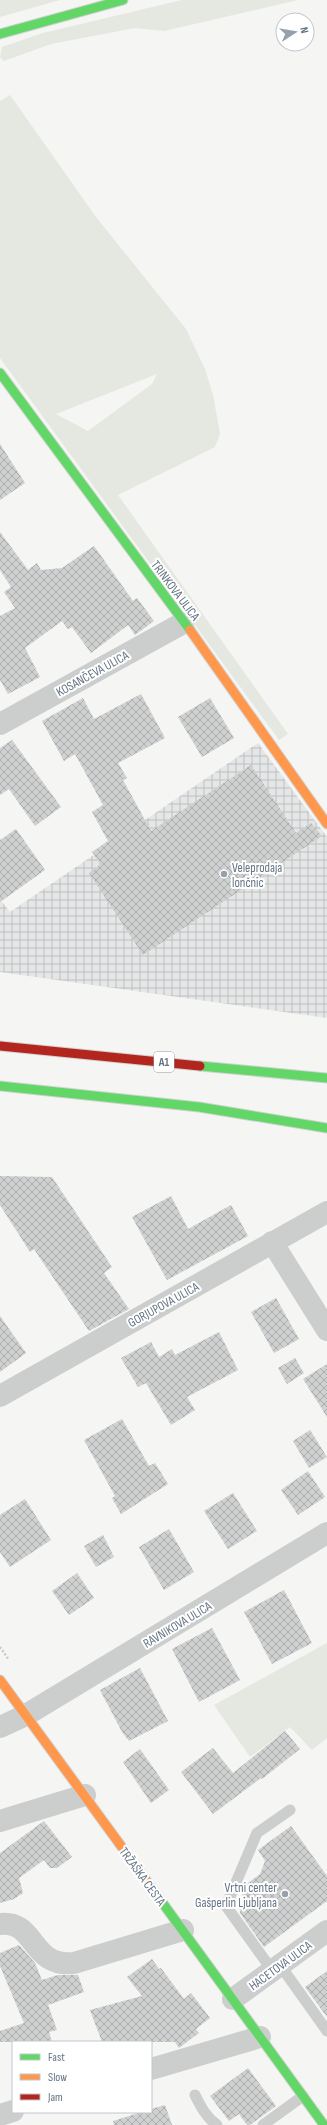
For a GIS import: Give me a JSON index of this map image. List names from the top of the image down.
{
  "streets": {
    "main road": ["TRINKOVA ULICA", "A1", "TRŽAŠKA CESTA"],
    "street": [
      "KOSANČEVA ULICA",
      "GORJUPOVA ULICA",
      "RAVNIKOVA ULICA",
      "HACETOVA ULICA"
    ]
  },
  "crossings": [
    ["TRINKOVA ULICA", "KOSANČEVA ULICA"],
    ["RAVNIKOVA ULICA", "TRŽAŠKA CESTA"],
    ["TRŽAŠKA CESTA", "HACETOVA ULICA"]
  ],
  "places": ["Veleprodaja lončnic", "Vrtni center Gašperlin Ljubljana"],
  "legend": ["Fast", "Slow", "Jam"],
  "north": "right"
}
